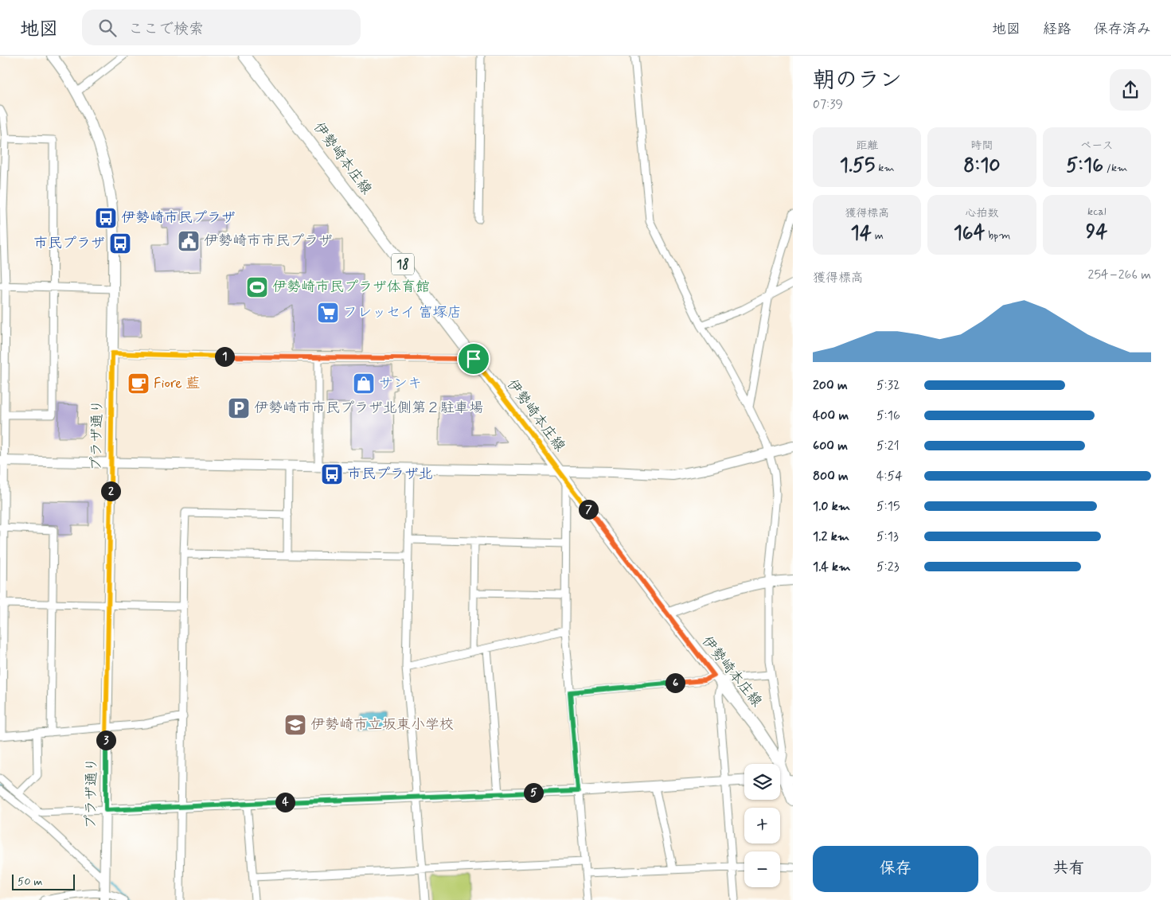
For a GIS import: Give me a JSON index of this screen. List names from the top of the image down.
{
  "streets": {
    "main road": ["伊勢崎本庄線", "18"],
    "street": ["プラザ通り"]
  },
  "places": {
    "bus stop": ["伊勢崎市民プラザ", "市民プラザ", "市民プラザ北"],
    "public building": ["伊勢崎市市民プラザ"],
    "sports": ["伊勢崎市民プラザ体育館"],
    "supermarket": ["フレッセイ 富塚店"],
    "cafe": ["Fiore 藍"],
    "shop": ["サンキ"],
    "parking": ["伊勢崎市市民プラザ北側第２駐車場"],
    "school or university": ["伊勢崎市立坂東小学校"]
  },
  "scale_bar": "50 m",
  "page": {
    "header": "地図",
    "search": "ここで検索",
    "nav": ["地図", "経路", "保存済み"],
    "heading": ["朝のラン", "07:39"],
    "stats": [
      ["距離", "1.55 km"],
      ["時間", "8:10"],
      ["ペース", "5:16 /km"],
      ["獲得標高", "14 m"],
      ["心拍数", "164 bpm"],
      ["kcal", "94"]
    ],
    "chart": ["獲得標高", "254–266 m"],
    "pins": [
      "1",
      "2",
      "7",
      "6",
      "3",
      "5",
      "4"
    ],
    "list": [
      {
        "name": "200 m",
        "note": "5:32"
      },
      {
        "name": "400 m",
        "note": "5:16"
      },
      {
        "name": "600 m",
        "note": "5:21"
      },
      {
        "name": "800 m",
        "note": "4:54"
      },
      {
        "name": "1.0 km",
        "note": "5:15"
      },
      {
        "name": "1.2 km",
        "note": "5:13"
      },
      {
        "name": "1.4 km",
        "note": "5:23"
      }
    ],
    "map_buttons": ["+", "−"],
    "buttons": ["保存", "共有"],
    "scale": "50 m"
  }
}
